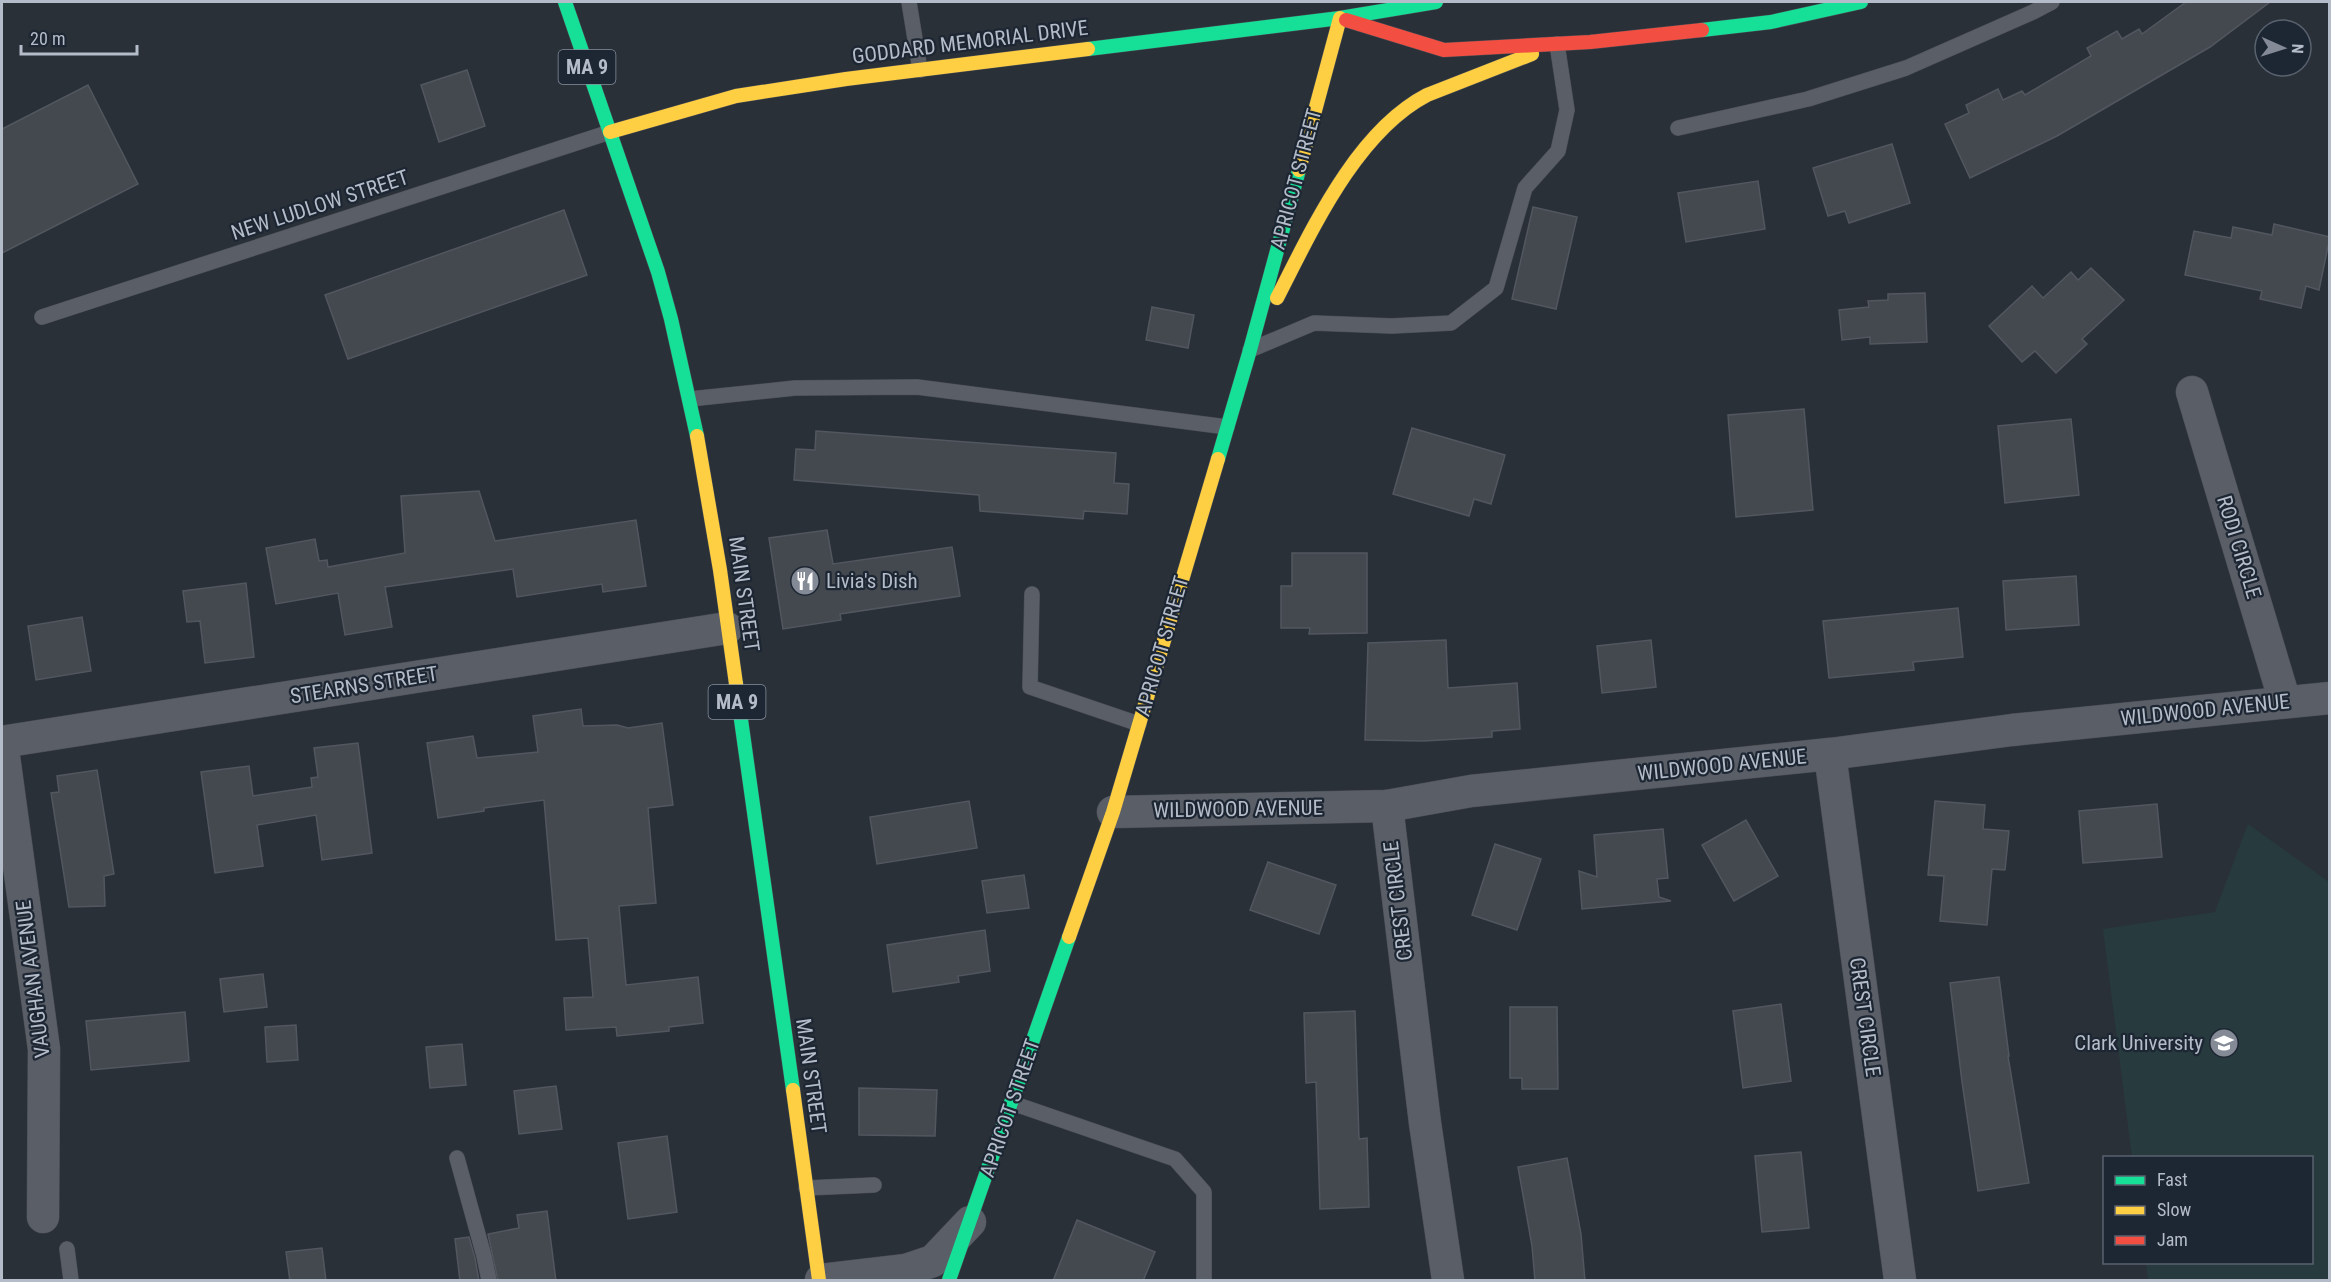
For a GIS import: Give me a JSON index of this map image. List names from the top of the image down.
{
  "streets": {
    "main road": [
      "GODDARD MEMORIAL DRIVE",
      "MA 9",
      "APRICOT STREET",
      "MAIN STREET"
    ],
    "street": [
      "RODI CIRCLE",
      "STEARNS STREET",
      "WILDWOOD AVENUE",
      "CREST CIRCLE",
      "VAUGHAN AVENUE"
    ],
    "lane": ["NEW LUDLOW STREET"]
  },
  "crossings": [
    ["GODDARD MEMORIAL DRIVE", "APRICOT STREET"],
    ["GODDARD MEMORIAL DRIVE", "NEW LUDLOW STREET"],
    ["GODDARD MEMORIAL DRIVE", "MAIN STREET"],
    ["APRICOT STREET", "WILDWOOD AVENUE"],
    ["NEW LUDLOW STREET", "MAIN STREET"],
    ["RODI CIRCLE", "WILDWOOD AVENUE"],
    ["MAIN STREET", "STEARNS STREET"],
    ["STEARNS STREET", "VAUGHAN AVENUE"],
    ["WILDWOOD AVENUE", "CREST CIRCLE"]
  ],
  "places": {
    "restaurant": ["Livia's Dish"],
    "school or university": ["Clark University"]
  },
  "legend": ["Fast", "Slow", "Jam"],
  "scale_bar": "20 m",
  "north": "right"
}
